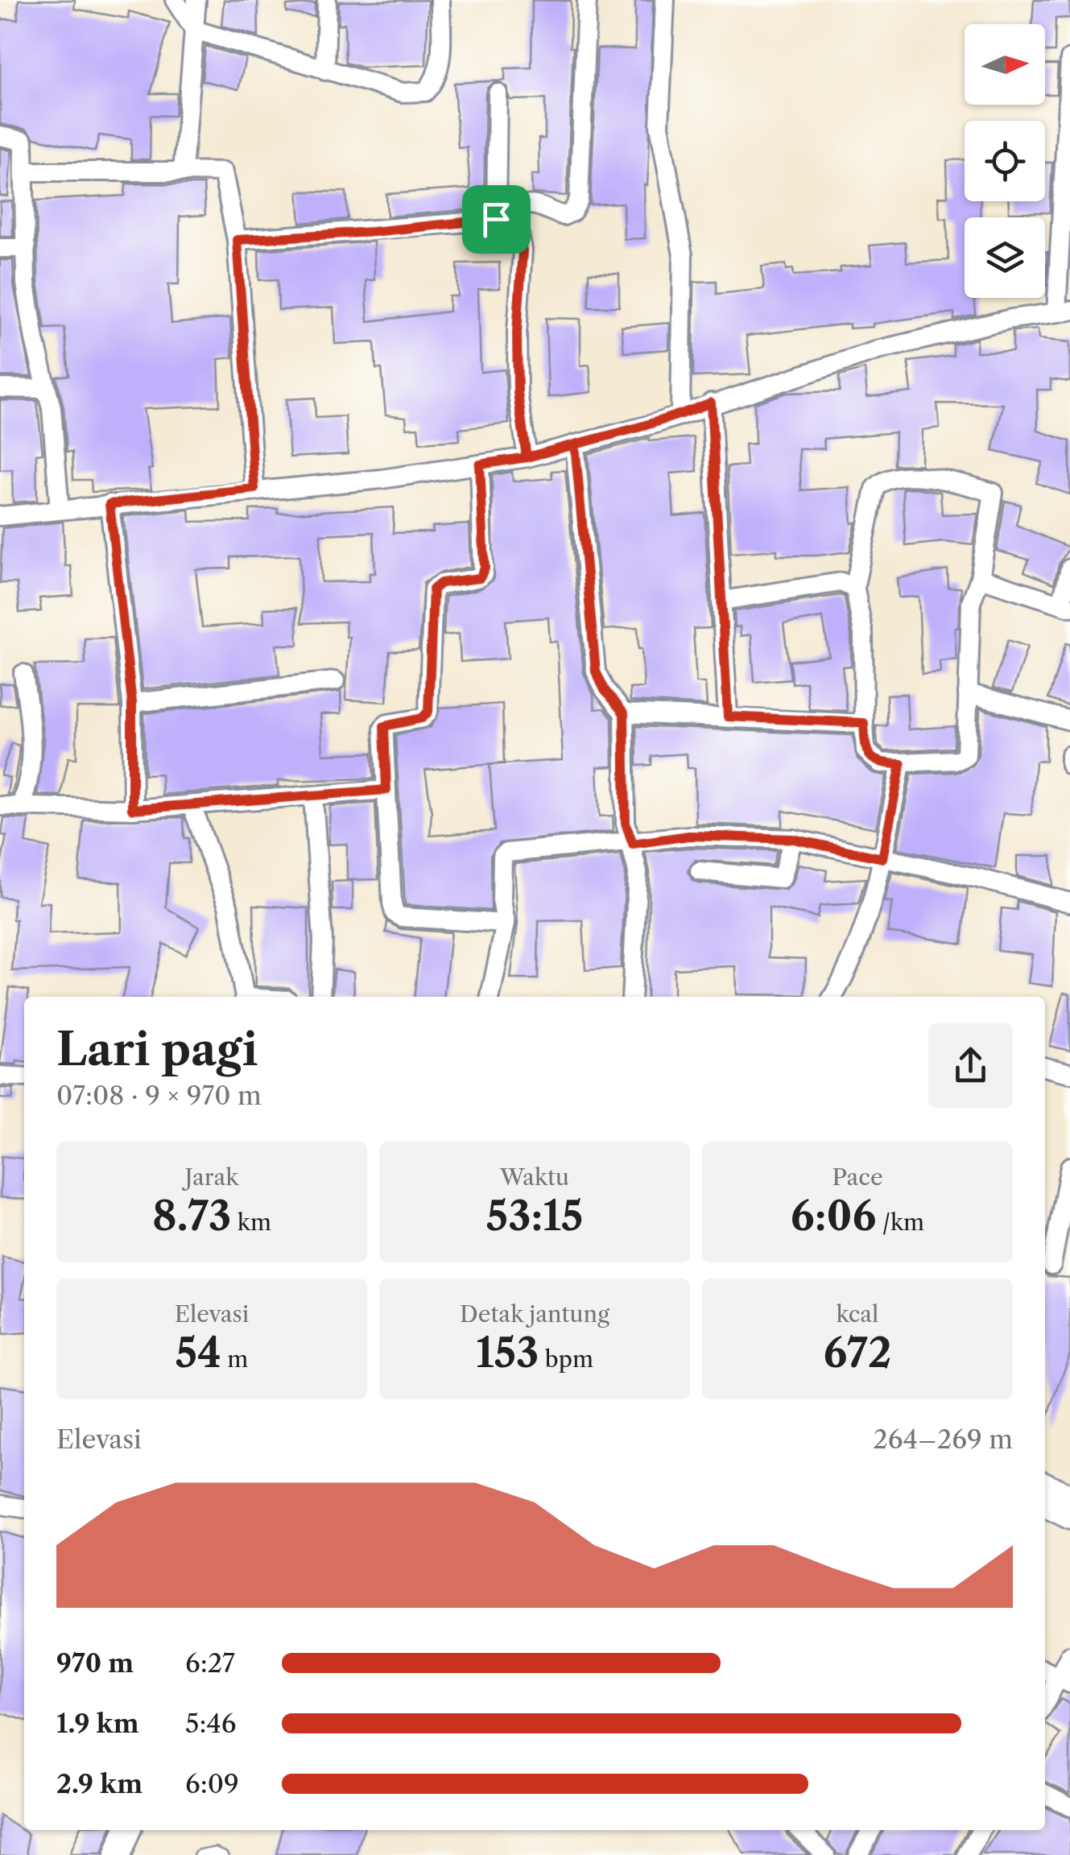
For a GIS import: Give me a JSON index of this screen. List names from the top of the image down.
{
  "north": "right",
  "page": {
    "heading": ["Lari pagi", "07:08 · 9 × 970 m"],
    "stats": [
      ["Jarak", "8.73 km"],
      ["Waktu", "53:15"],
      ["Pace", "6:06 /km"],
      ["Elevasi", "54 m"],
      ["Detak jantung", "153 bpm"],
      ["kcal", "672"]
    ],
    "chart": ["Elevasi", "264–269 m"],
    "list": [
      {
        "name": "970 m",
        "note": "6:27"
      },
      {
        "name": "1.9 km",
        "note": "5:46"
      },
      {
        "name": "2.9 km",
        "note": "6:09"
      }
    ]
  }
}
